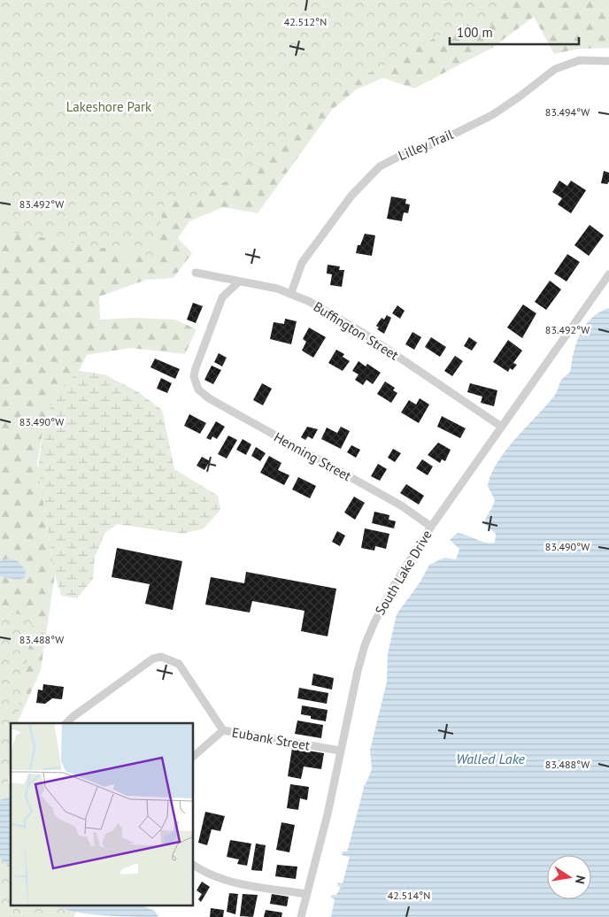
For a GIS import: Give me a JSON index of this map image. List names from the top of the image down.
{
  "streets": {
    "street": [
      "Lilley Trail",
      "Buffington Street",
      "Henning Street",
      "South Lake Drive",
      "Eubank Street"
    ]
  },
  "crossings": [
    ["Lilley Trail", "Buffington Street"],
    ["Buffington Street", "Henning Street"],
    ["Buffington Street", "South Lake Drive"],
    ["Henning Street", "South Lake Drive"],
    ["South Lake Drive", "Eubank Street"]
  ],
  "water": ["Walled Lake"],
  "parks": ["Lakeshore Park"],
  "scale_bar": "100 m",
  "north": "right",
  "coordinates": [
    "42.512°N",
    "83.494°W",
    "83.492°W",
    "83.490°W",
    "83.488°W",
    "42.514°N"
  ]
}
